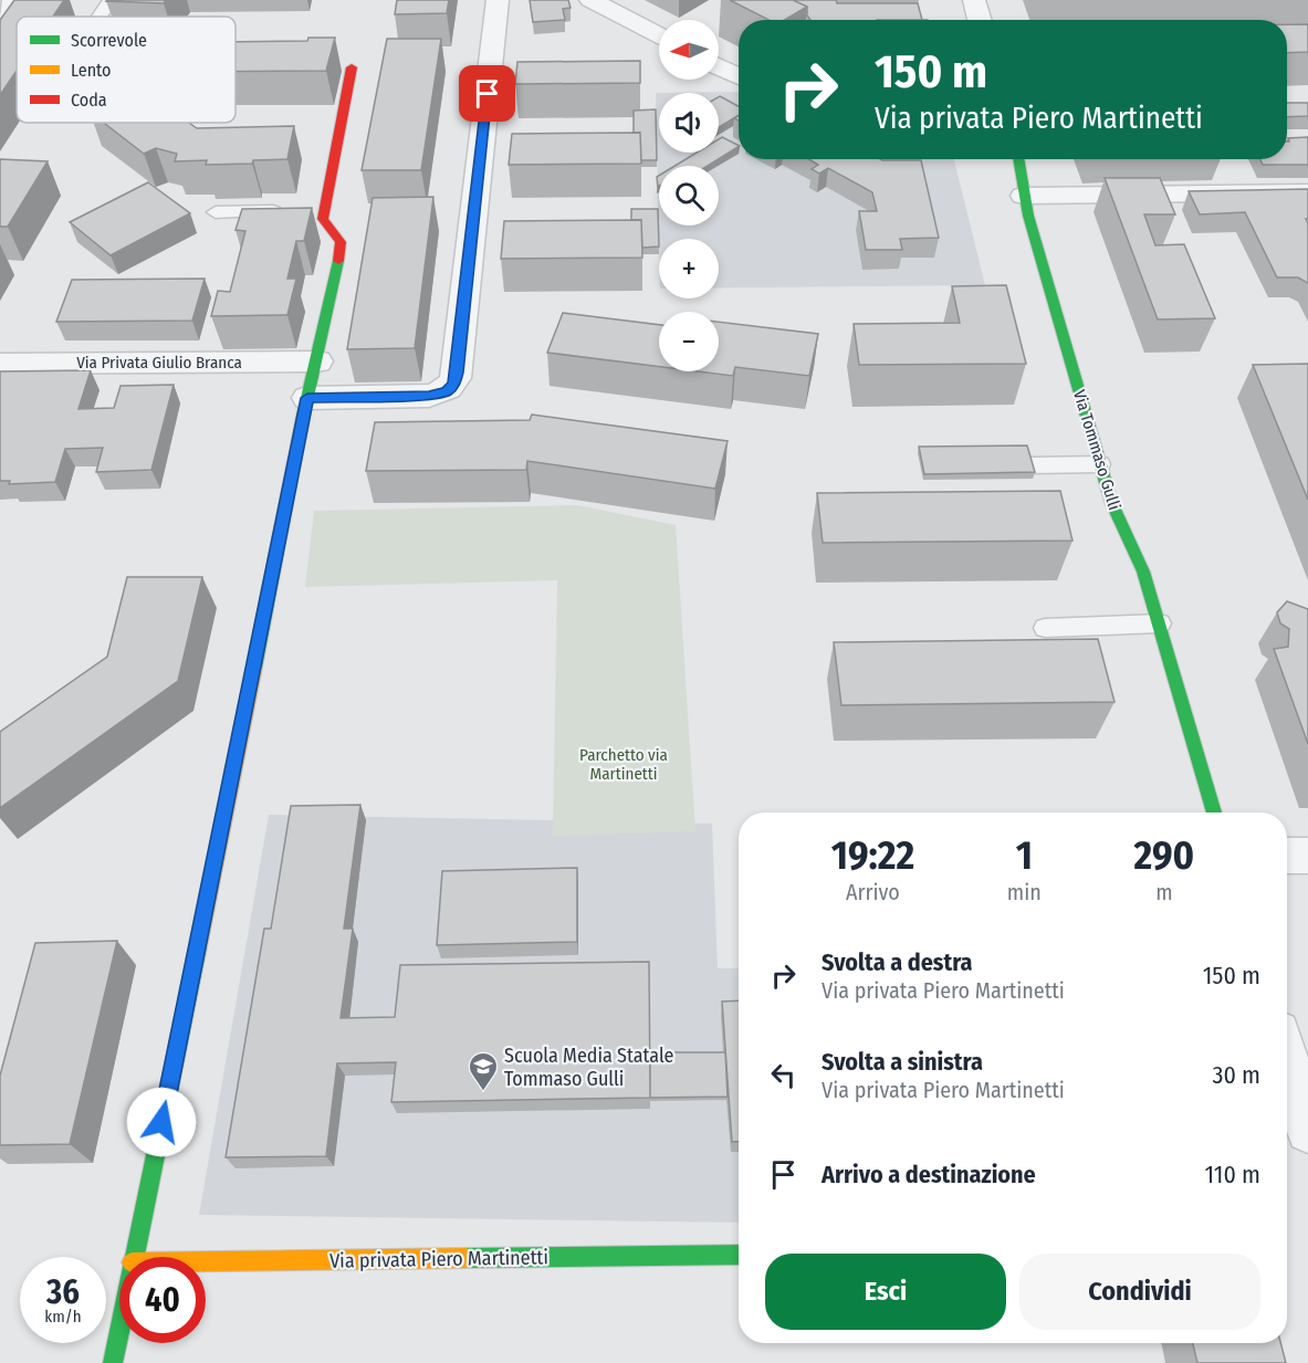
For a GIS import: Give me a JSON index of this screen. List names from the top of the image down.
{
  "streets": {
    "street": ["Via Privata Giulio Branca", "Via Tommaso Gulli", "Via privata Piero Martinetti"]
  },
  "parks": ["Parchetto via Martinetti"],
  "places": {
    "school or university": ["Scuola Media Statale Tommaso Gulli"]
  },
  "legend": ["Scorrevole", "Lento", "Coda"],
  "north": "left",
  "page": {
    "map_buttons": ["+", "−"],
    "turn": ["150 m", "Via privata Piero Martinetti"],
    "eta": [
      "19:22",
      "Arrivo",
      "1",
      "min",
      "290",
      "m"
    ],
    "list": [
      {
        "name": "Svolta a destra",
        "note": "Via privata Piero Martinetti",
        "value": "150 m"
      },
      {
        "name": "Svolta a sinistra",
        "note": "Via privata Piero Martinetti",
        "value": "30 m"
      },
      {
        "name": "Arrivo a destinazione",
        "value": "110 m"
      }
    ],
    "buttons": ["Esci", "Condividi"],
    "speed": "36 km/h",
    "limit": "40"
  }
}
